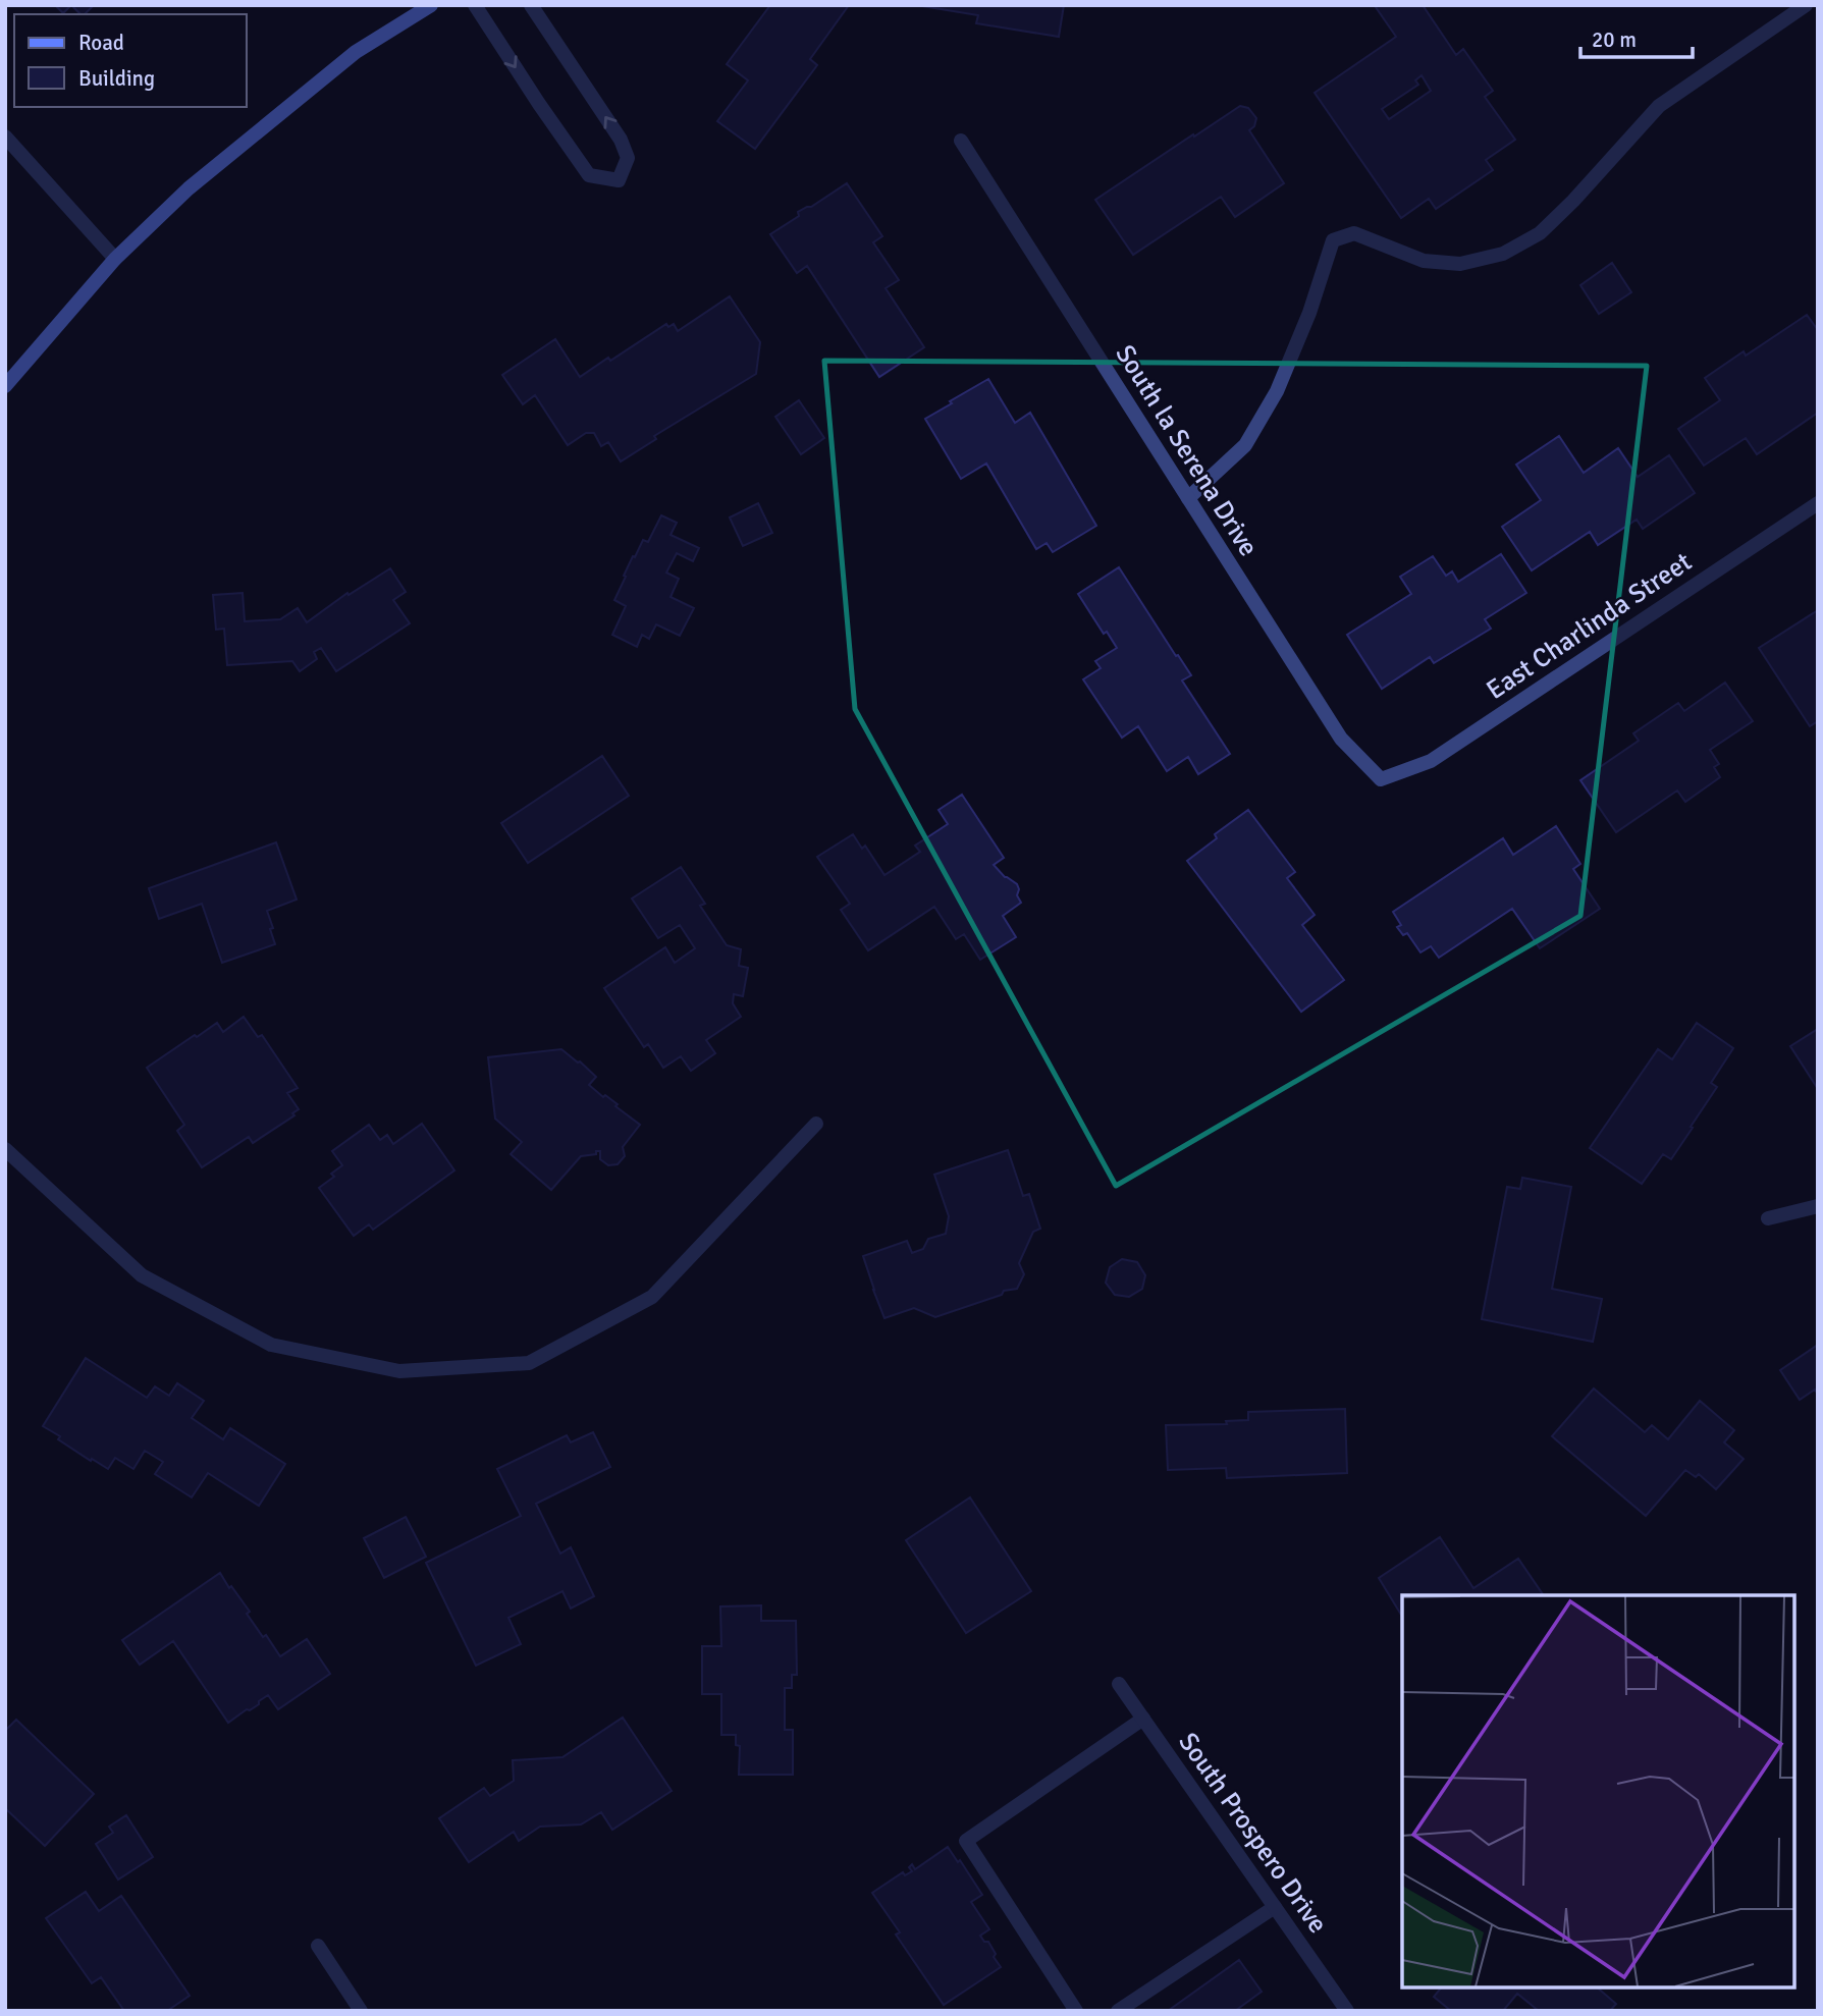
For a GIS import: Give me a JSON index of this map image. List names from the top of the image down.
{
  "streets": {
    "street": ["South la Serena Drive", "East Charlinda Street", "South Prospero Drive"]
  },
  "crossings": [
    ["South la Serena Drive", "East Charlinda Street"]
  ],
  "legend": ["Road", "Building"],
  "scale_bar": "20 m"
}
